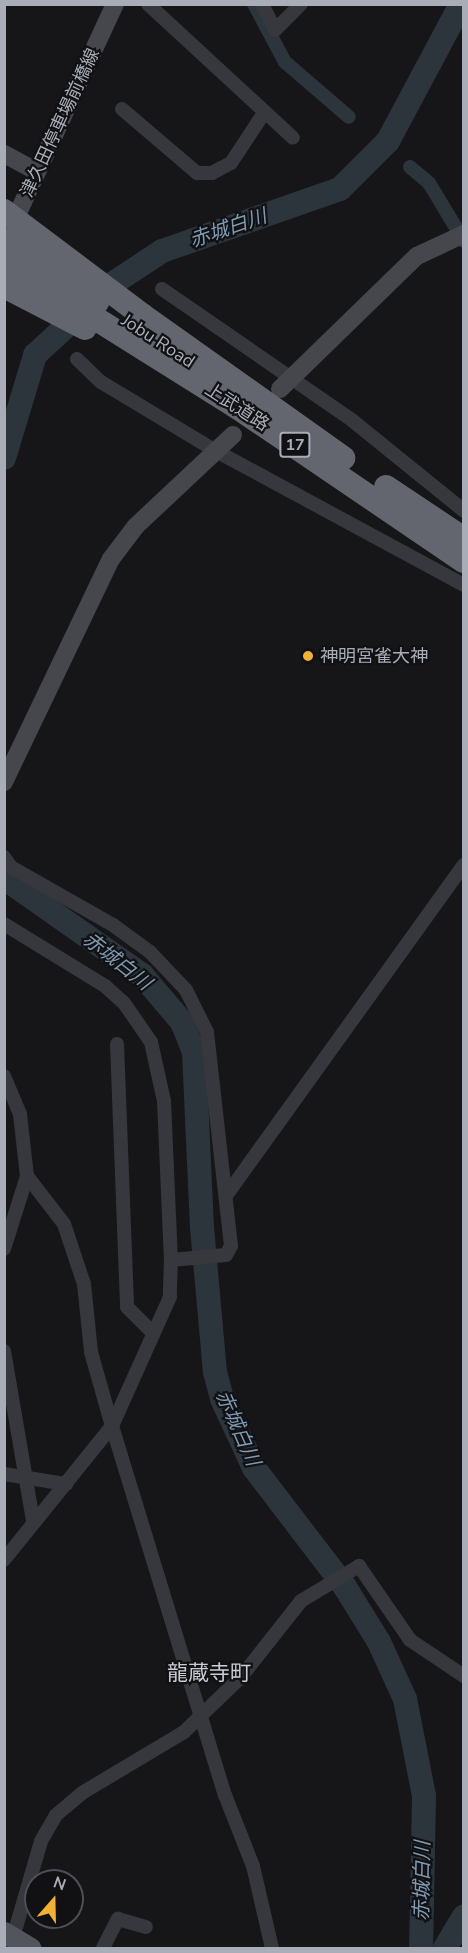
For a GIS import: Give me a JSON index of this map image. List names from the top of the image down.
{
  "streets": {
    "highway": ["Jobu Road", "上武道路", "17"],
    "street": ["津久田停車場前橋線"]
  },
  "crossings": [
    ["津久田停車場前橋線", "Jobu Road"],
    ["Jobu Road", "上武道路"],
    ["Jobu Road", "17"],
    ["上武道路", "17"]
  ],
  "districts": ["龍蔵寺町"],
  "water": ["赤城白川"],
  "places": ["神明宮雀大神"],
  "north": "top"
}
